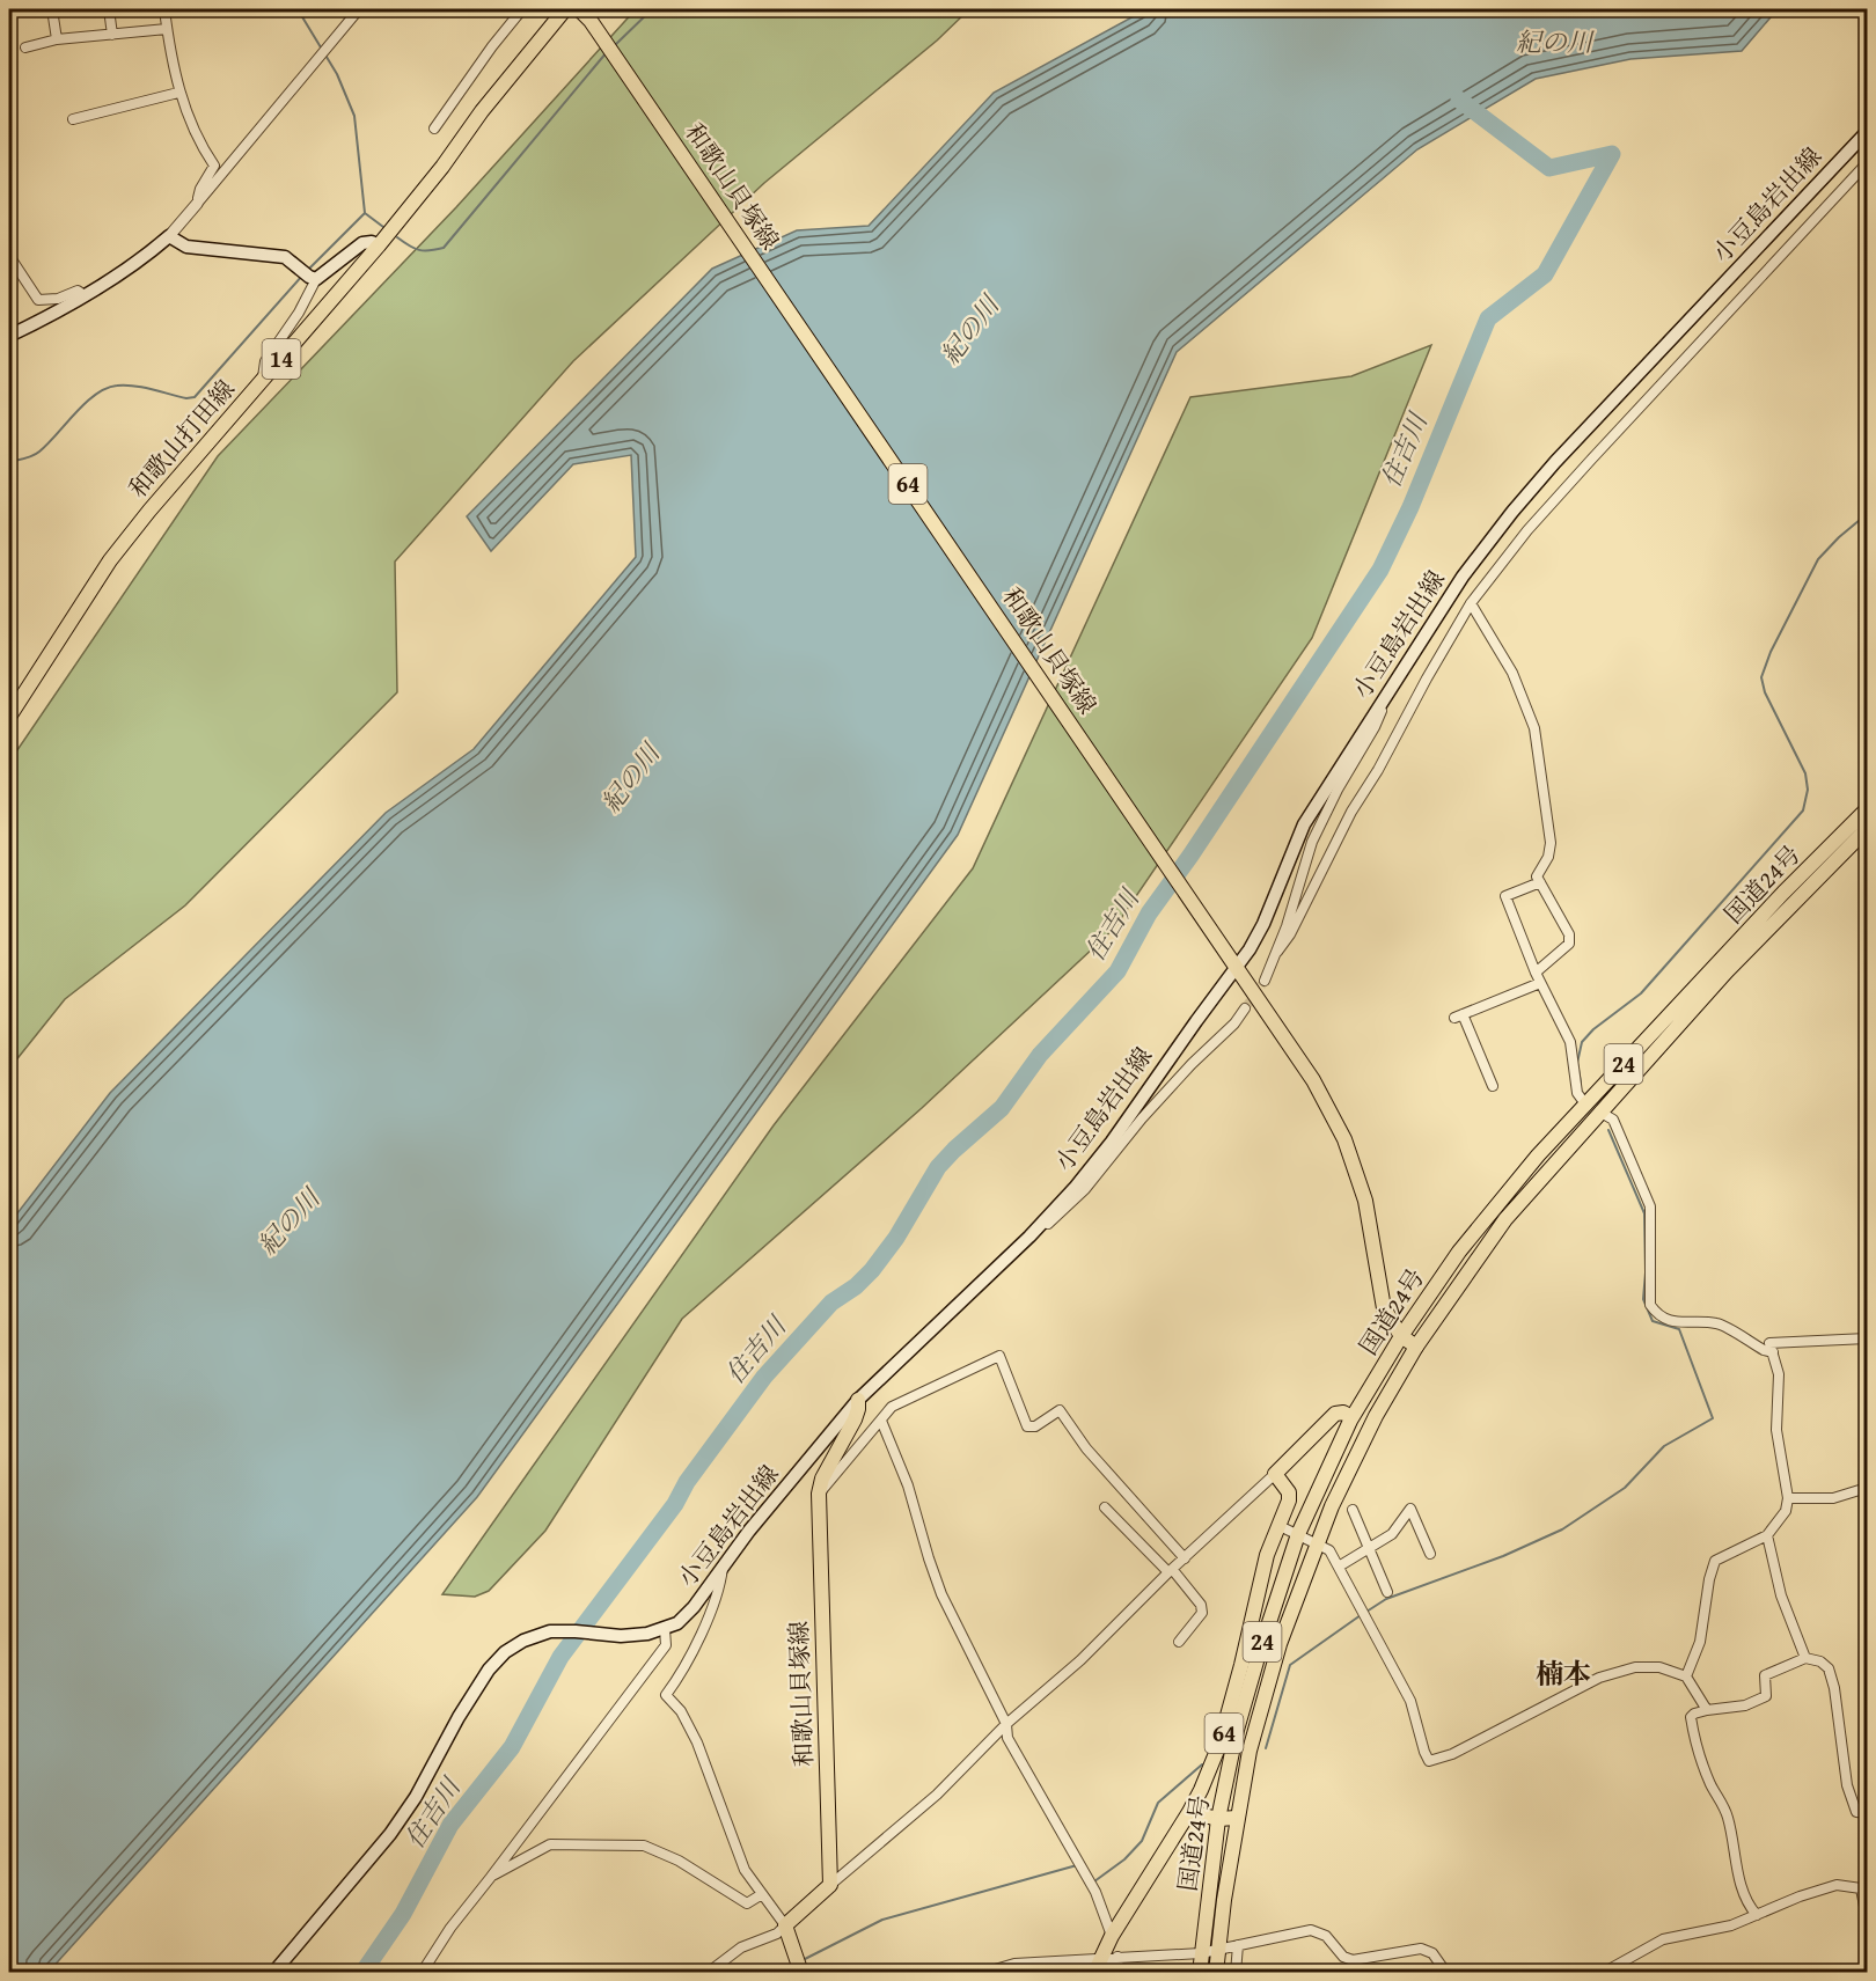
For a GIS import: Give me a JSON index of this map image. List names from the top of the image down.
{
  "streets": {
    "main road": [
      "和歌山貝塚線",
      "小豆島岩出線",
      "14",
      "和歌山打田線",
      "64",
      "国道24号",
      "24"
    ]
  },
  "crossings": [
    ["和歌山貝塚線", "小豆島岩出線"],
    ["和歌山貝塚線", "国道24号"]
  ],
  "districts": ["楠本"],
  "water": ["紀の川", "住吉川"]
}
